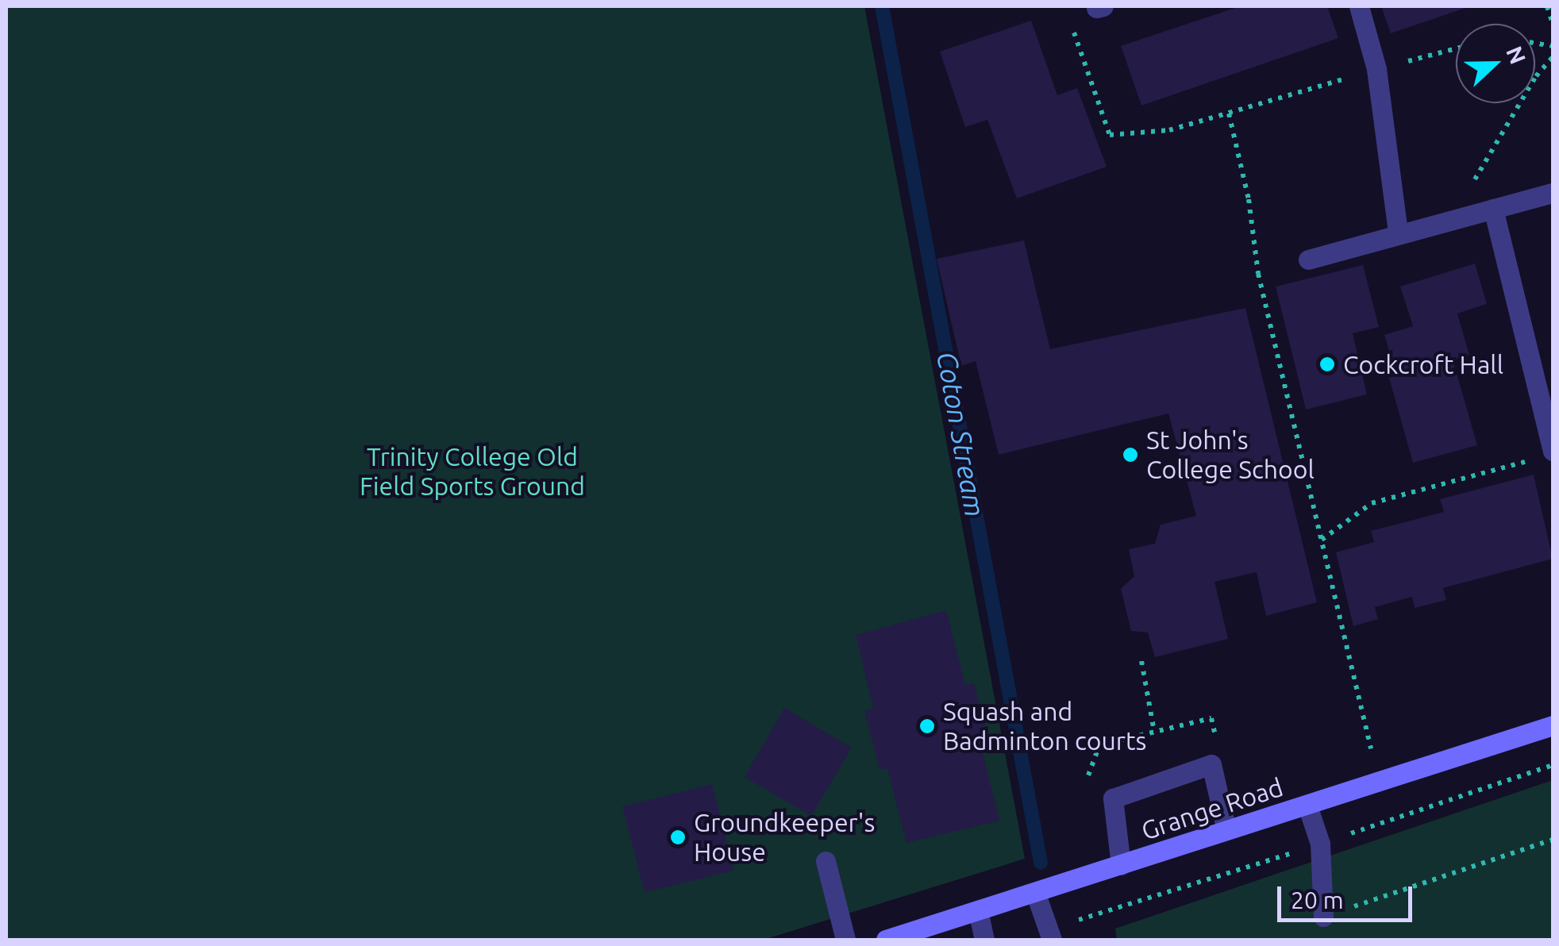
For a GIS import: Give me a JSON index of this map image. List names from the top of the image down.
{
  "streets": {
    "street": ["Grange Road"]
  },
  "water": ["Coton Stream"],
  "parks": ["Trinity College Old Field Sports Ground"],
  "places": [
    "Cockcroft Hall",
    "St John's College School",
    "Squash and Badminton courts",
    "Groundkeeper's House"
  ],
  "scale_bar": "20 m",
  "north": "right"
}
